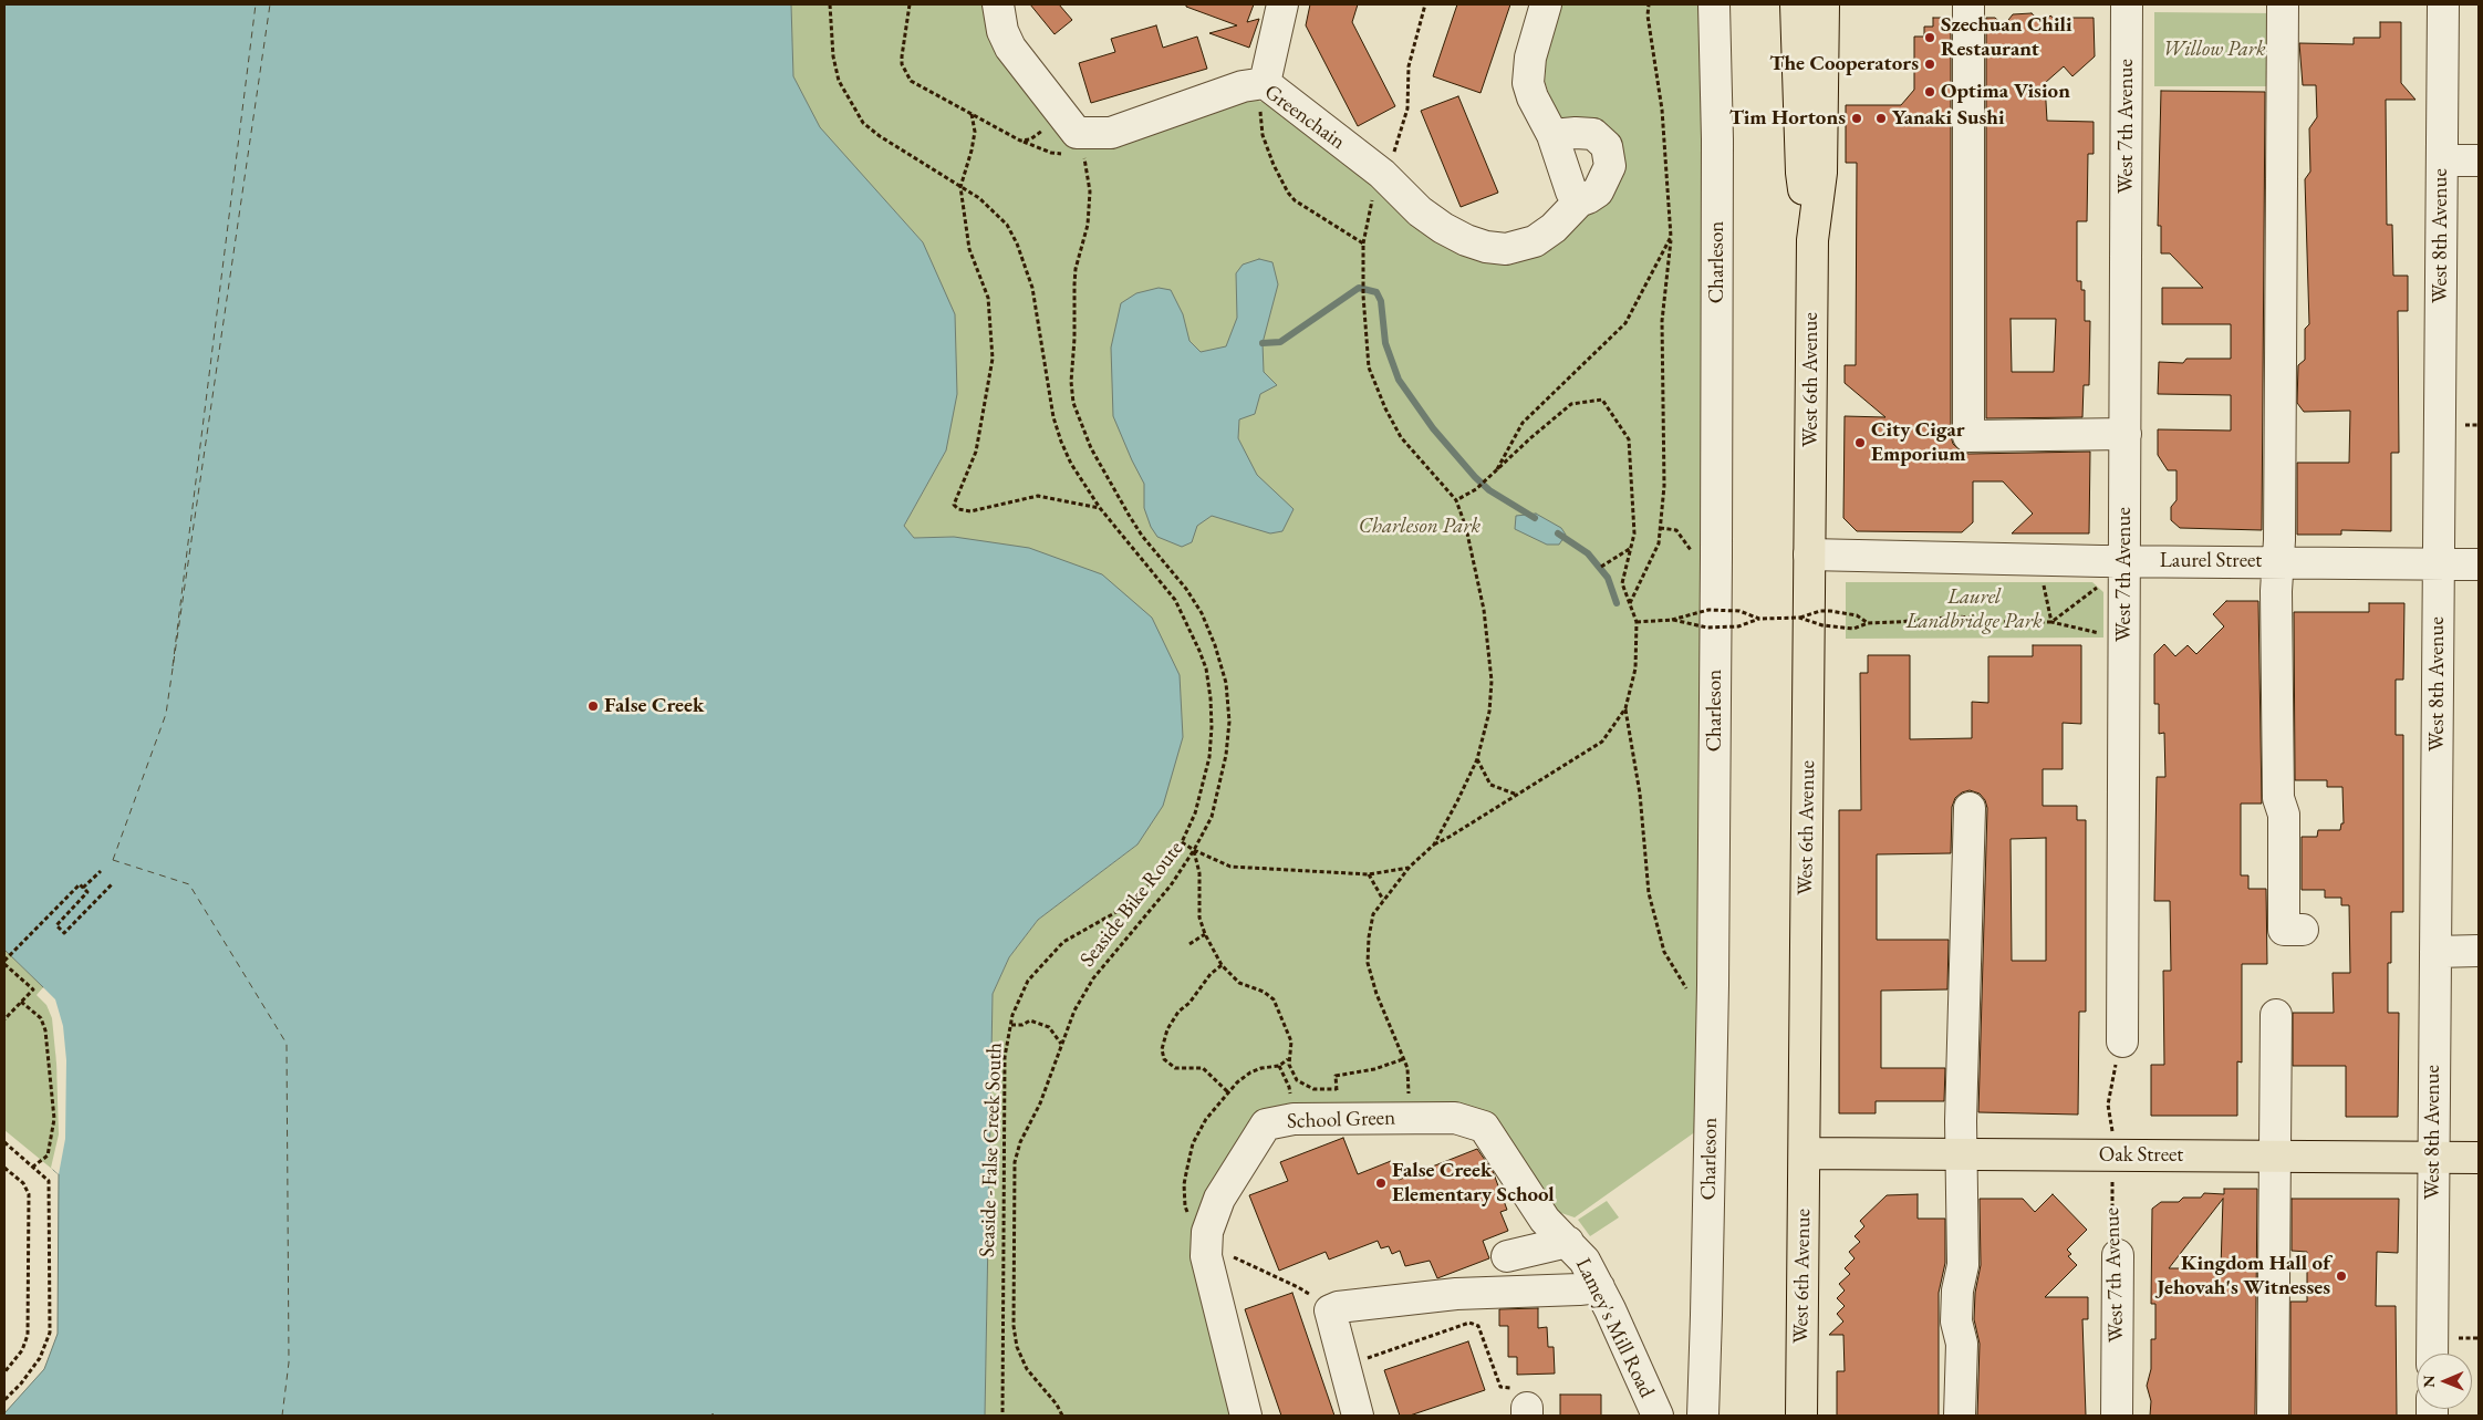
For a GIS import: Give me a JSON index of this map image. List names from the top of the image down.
{
  "streets": {
    "main road": ["West 6th Avenue", "Oak Street"],
    "street": [
      "Greenchain",
      "West 7th Avenue",
      "West 8th Avenue",
      "Charleson",
      "Laurel Street",
      "School Green",
      "Lamey's Mill Road"
    ],
    "path": ["Seaside Bike Route", "Seaside - False Creek South"]
  },
  "crossings": [
    ["Greenchain", "Seaside Bike Route"],
    ["West 7th Avenue", "Laurel Street"],
    ["West 8th Avenue", "Laurel Street"],
    ["West 8th Avenue", "Oak Street"],
    ["West 6th Avenue", "Laurel Street"],
    ["West 6th Avenue", "Oak Street"],
    ["School Green", "Lamey's Mill Road"]
  ],
  "parks": ["Willow Park", "Charleson Park", "Laurel Landbridge Park"],
  "places": [
    "Szechuan Chili Restaurant",
    "The Cooperators",
    "Optima Vision",
    "Tim Hortons",
    "Yanaki Sushi",
    "City Cigar Emporium",
    "False Creek",
    "False Creek Elementary School",
    "Kingdom Hall of Jehovah's Witnesses"
  ],
  "north": "left"
}
